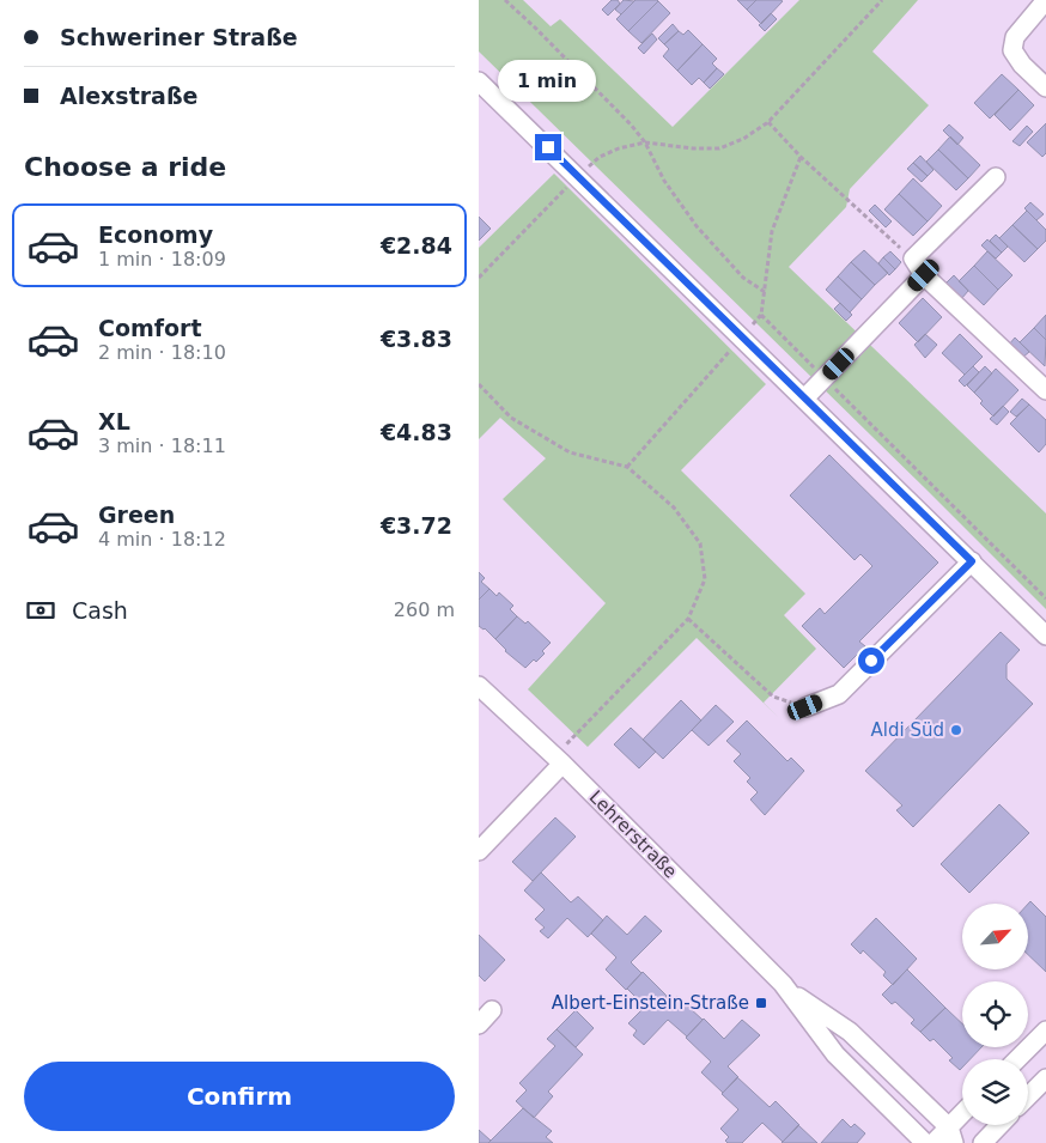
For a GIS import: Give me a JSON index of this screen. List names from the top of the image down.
{
  "streets": {
    "street": ["Lehrerstraße"]
  },
  "places": {
    "other": ["Aldi Süd"],
    "transit": ["Albert-Einstein-Straße"]
  },
  "north": "top right",
  "page": {
    "banner": ["Schweriner Straße", "Alexstraße"],
    "bubble": "1 min",
    "heading": "Choose a ride",
    "list": [
      {
        "name": "Economy",
        "note": "1 min · 18:09",
        "value": "€2.84"
      },
      {
        "name": "Comfort",
        "note": "2 min · 18:10",
        "value": "€3.83"
      },
      {
        "name": "XL",
        "note": "3 min · 18:11",
        "value": "€4.83"
      },
      {
        "name": "Green",
        "note": "4 min · 18:12",
        "value": "€3.72"
      }
    ],
    "pay": ["Cash", "260 m"],
    "buttons": "Confirm"
  }
}
